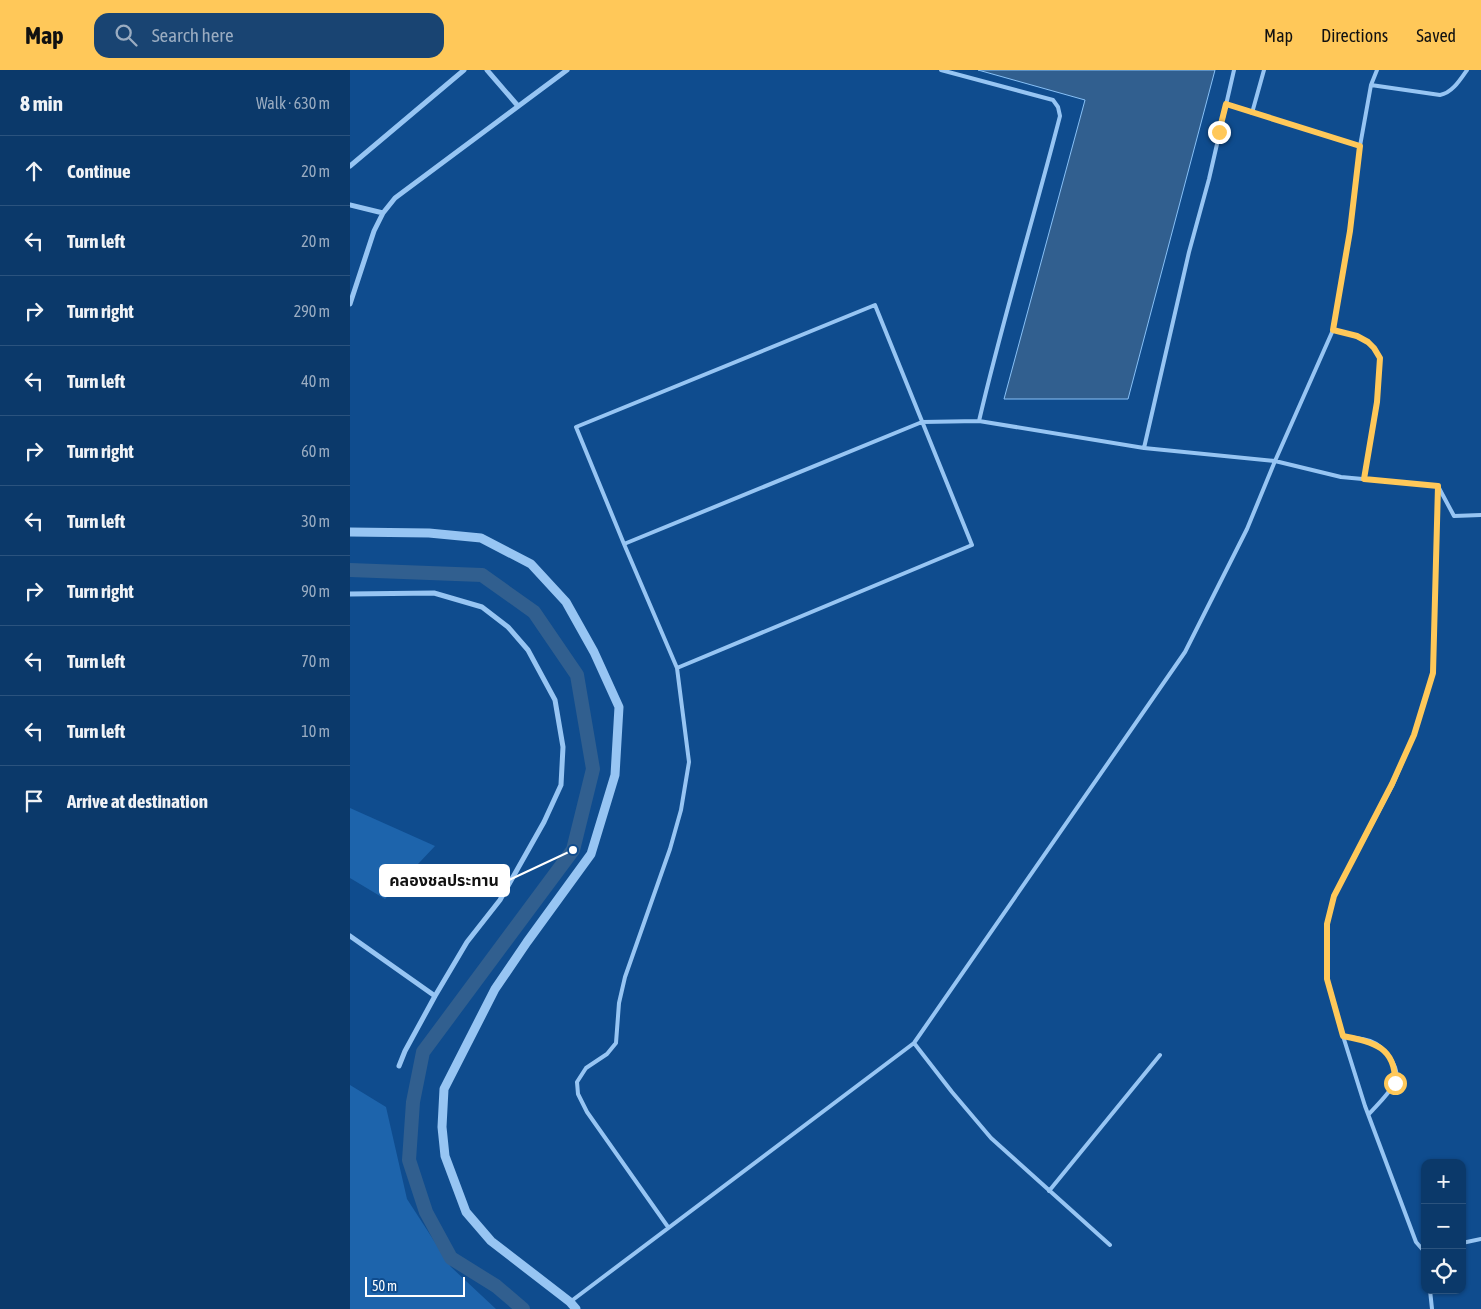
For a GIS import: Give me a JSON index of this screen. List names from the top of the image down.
{
  "places": ["คลองชลประทาน"],
  "scale_bar": "50 m",
  "page": {
    "header": "Map",
    "search": "Search here",
    "nav": ["Map", "Directions", "Saved"],
    "heading": ["8 min", "Walk · 630 m"],
    "list": [
      ["Continue", "20 m"],
      ["Turn left", "20 m"],
      ["Turn right", "290 m"],
      ["Turn left", "40 m"],
      ["Turn right", "60 m"],
      ["Turn left", "30 m"],
      ["Turn right", "90 m"],
      ["Turn left", "70 m"],
      ["Turn left", "10 m"],
      "Arrive at destination"
    ],
    "map_buttons": ["+", "−"],
    "scale": "50 m"
  }
}
